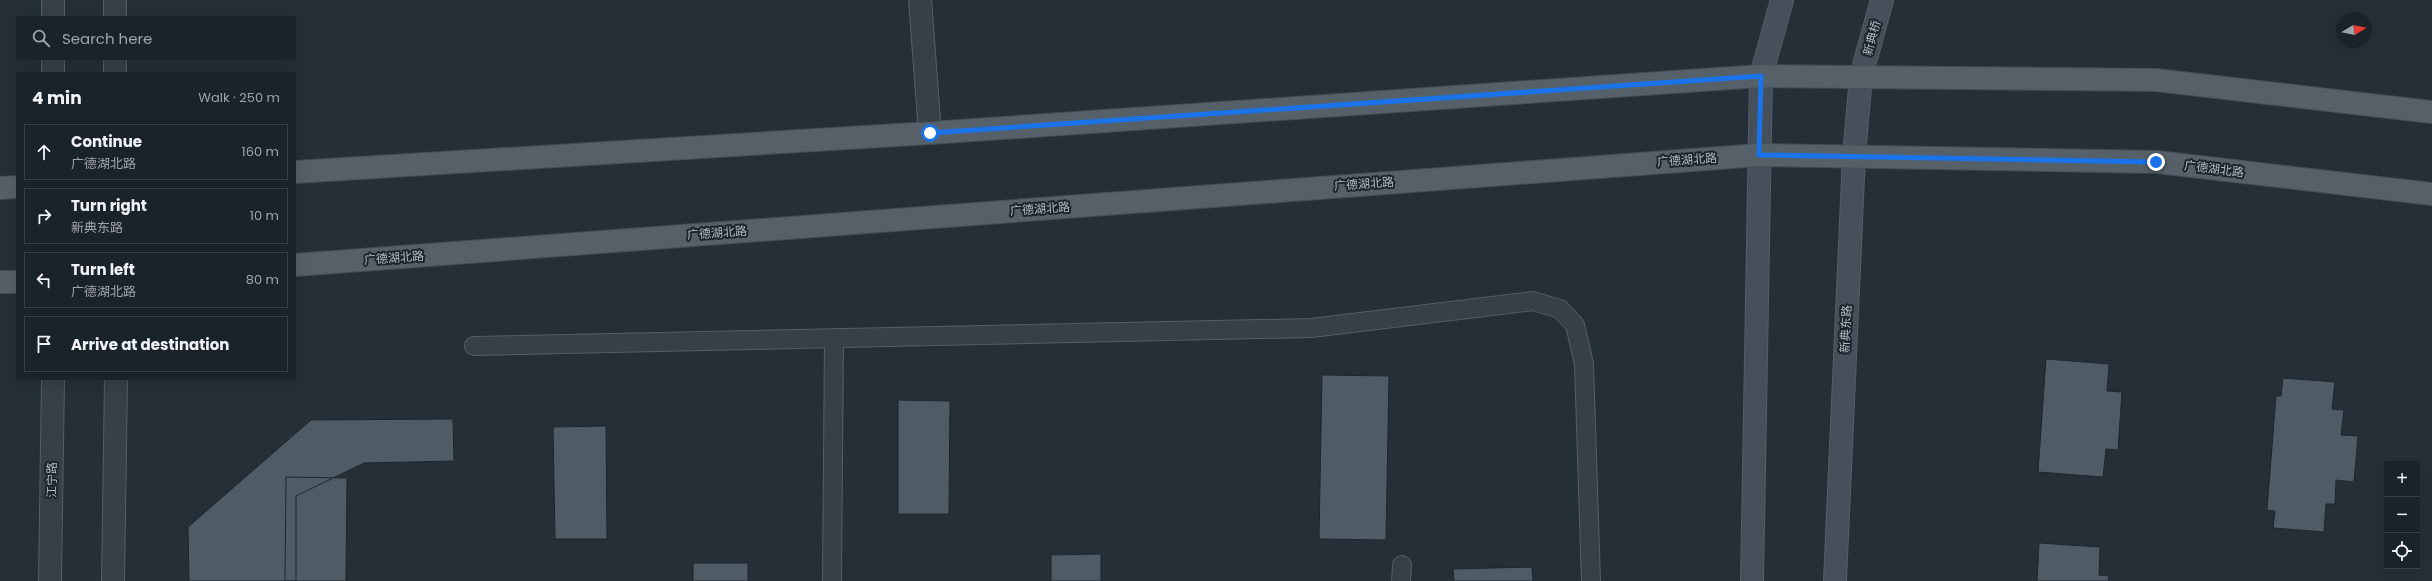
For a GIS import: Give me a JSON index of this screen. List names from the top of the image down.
{
  "streets": {
    "main road": ["新典桥", "广德湖北路", "新典东路"],
    "street": ["江宁路"]
  },
  "crossings": [
    ["新典桥", "新典东路"],
    ["广德湖北路", "新典东路"]
  ],
  "north": "right",
  "page": {
    "search": "Search here",
    "heading": ["4 min", "Walk · 250 m"],
    "list": [
      ["Continue", "广德湖北路", "160 m"],
      ["Turn right", "新典东路", "10 m"],
      ["Turn left", "广德湖北路", "80 m"],
      "Arrive at destination"
    ],
    "map_buttons": ["+", "−"]
  }
}
